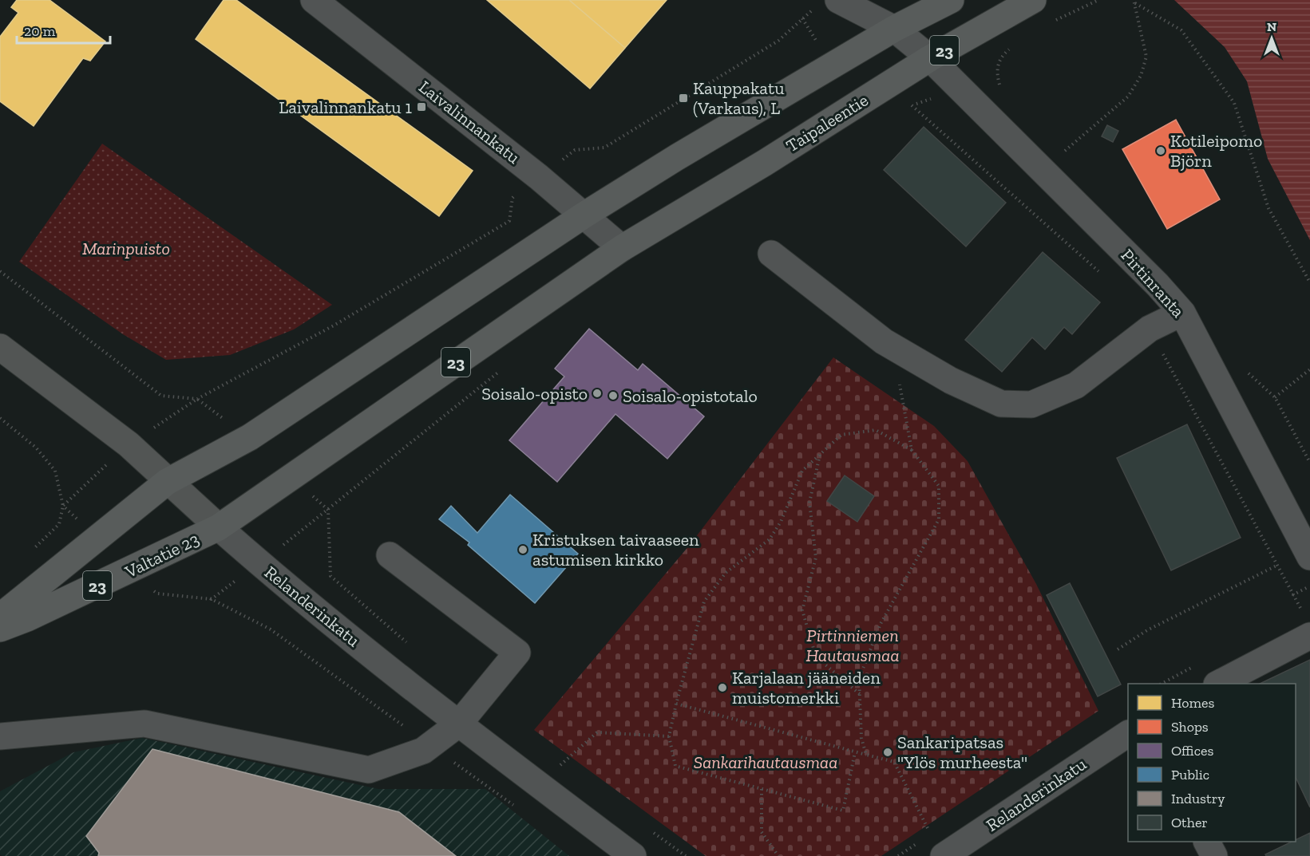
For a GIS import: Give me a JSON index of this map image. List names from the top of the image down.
{
  "streets": {
    "highway": ["23", "Taipaleentie", "Valtatie 23"],
    "main road": ["Relanderinkatu"],
    "street": ["Laivalinnankatu", "Pirtinranta"]
  },
  "crossings": [
    ["23", "Laivalinnankatu"],
    ["23", "Taipaleentie"],
    ["23", "Pirtinranta"],
    ["23", "Valtatie 23"],
    ["23", "Relanderinkatu"],
    ["Laivalinnankatu", "Taipaleentie"],
    ["Taipaleentie", "Pirtinranta"],
    ["Valtatie 23", "Relanderinkatu"]
  ],
  "parks": ["Marinpuisto", "Pirtinniemen Hautausmaa", "Sankarihautausmaa"],
  "places": {
    "transit": ["Kauppakatu (Varkaus), L", "Laivalinnankatu 1"],
    "other": [
      "Kotileipomo Björn",
      "Soisalo-opisto",
      "Soisalo-opistotalo",
      "Kristuksen taivaaseen astumisen kirkko",
      "Karjalaan jääneiden muistomerkki",
      "Sankaripatsas \"Ylös murheesta\""
    ]
  },
  "legend": [
    "Homes",
    "Shops",
    "Offices",
    "Public",
    "Industry",
    "Other"
  ],
  "scale_bar": "20 m",
  "north": "top"
}
